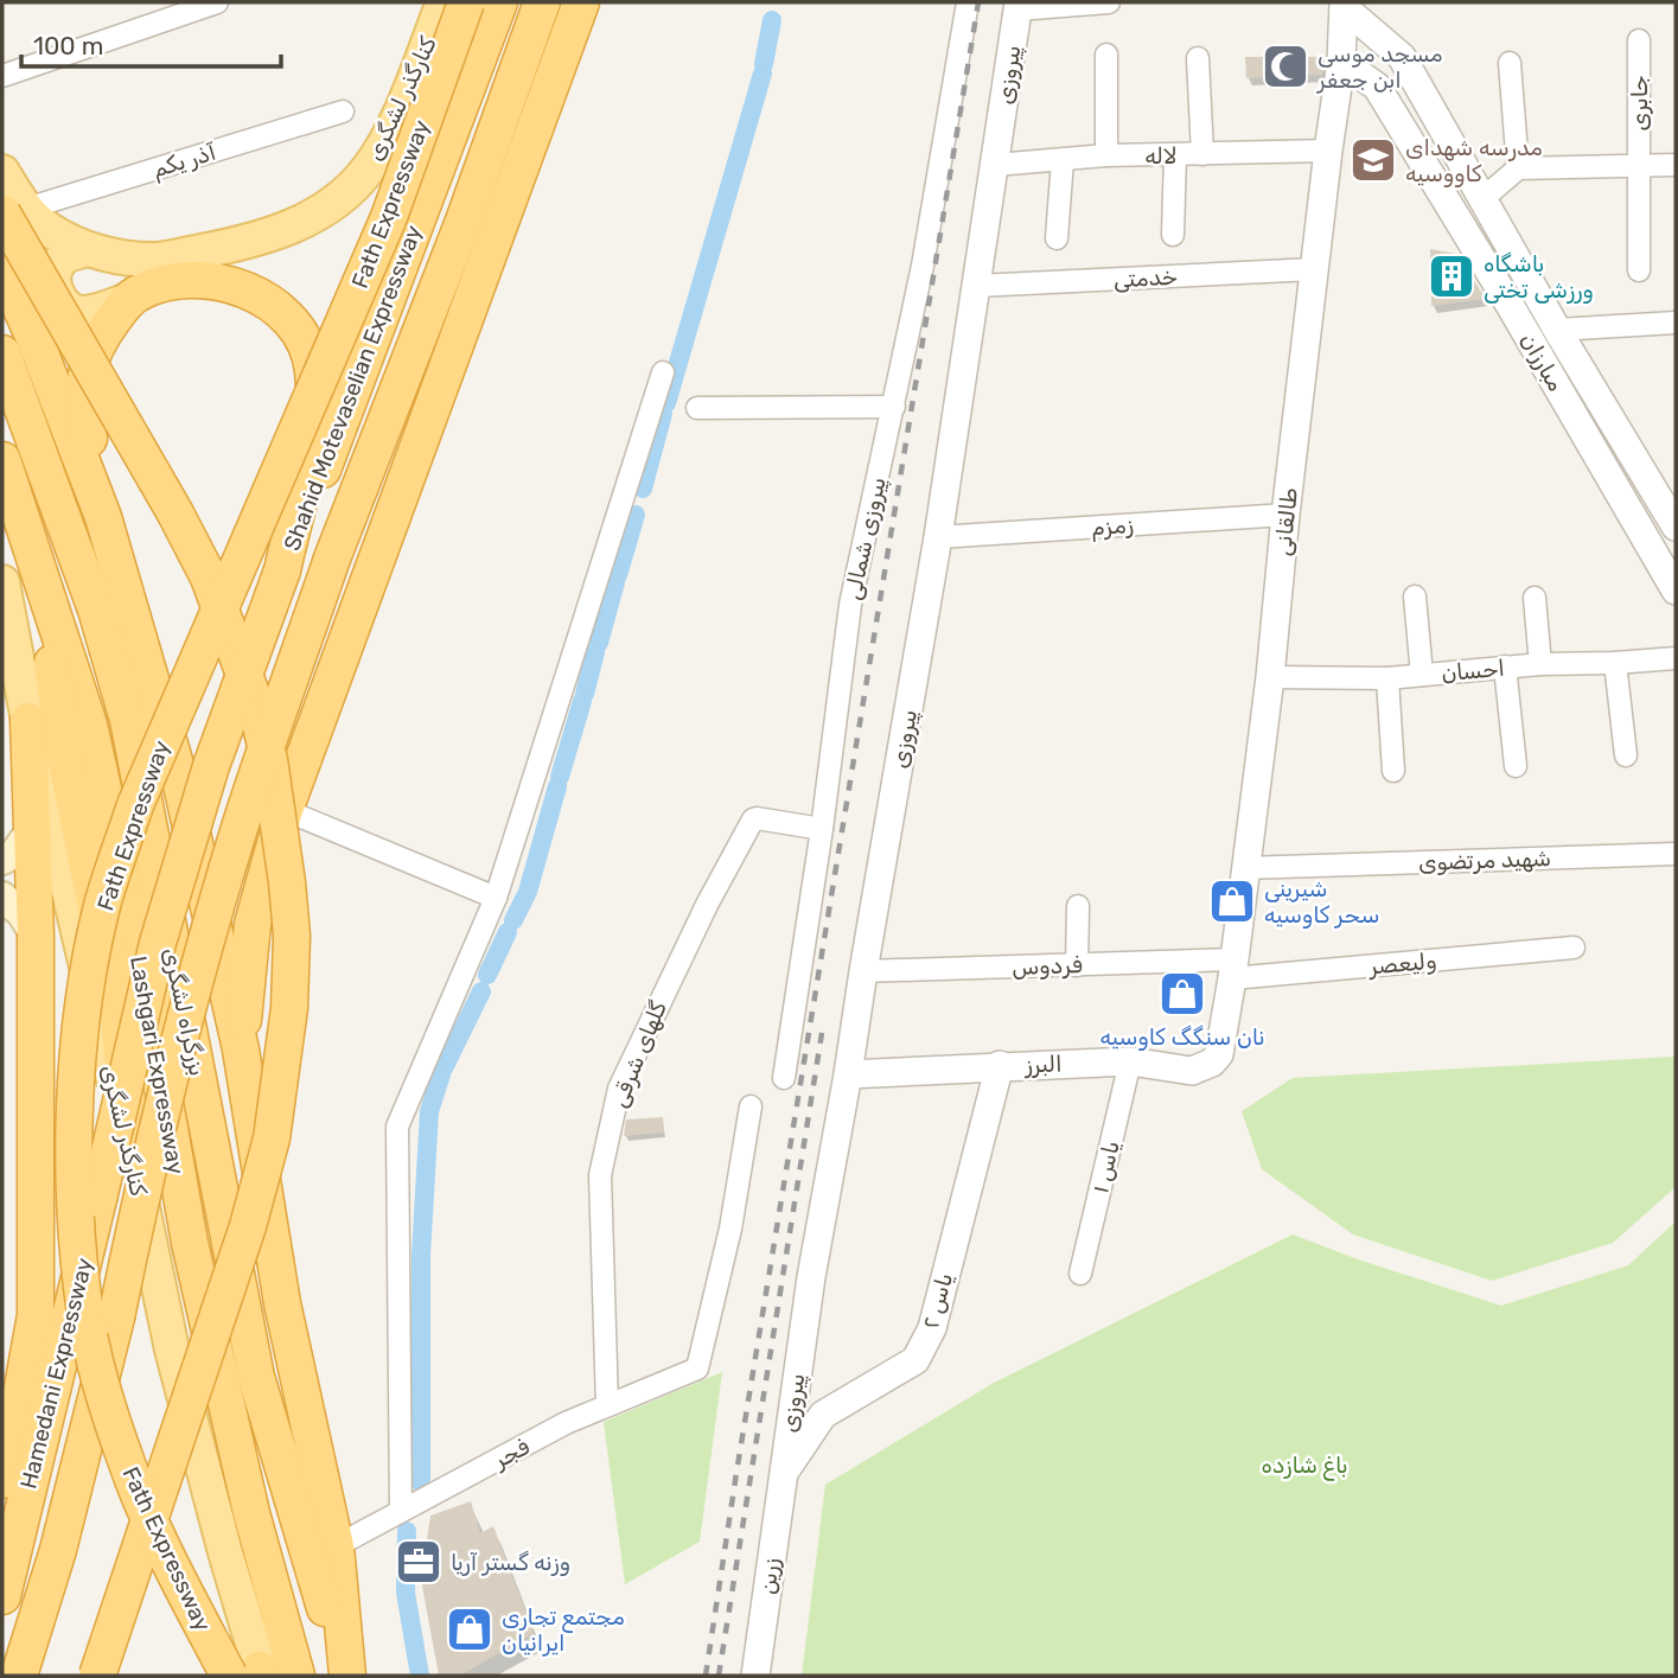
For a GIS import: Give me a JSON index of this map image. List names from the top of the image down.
{
  "streets": {
    "highway": [
      "Fath Expressway",
      "Shahid Motevaselian Expressway",
      "بزرگراه لشگری",
      "Lashgari Expressway",
      "Hamedani Expressway"
    ],
    "main road": ["کنارگذر لشگری"],
    "street": [
      "پیروزی",
      "جابری",
      "لاله",
      "آذر یکم",
      "خدمتی",
      "مبارزان",
      "طالقانی",
      "زمزم",
      "پیروزی شمالی",
      "احسان",
      "شهید مرتضوی",
      "ولیعصر",
      "فردوس",
      "گلهای شرقی",
      "البرز",
      "یاس ۱",
      "یاس ۲",
      "فجر",
      "زرین"
    ]
  },
  "crossings": [
    ["پیروزی", "لاله"],
    ["پیروزی", "خدمتی"],
    ["پیروزی", "زمزم"],
    ["پیروزی", "فردوس"],
    ["پیروزی", "البرز"],
    ["پیروزی", "یاس ۲"],
    ["پیروزی", "زرین"],
    ["کنارگذر لشگری", "آذر یکم"],
    ["کنارگذر لشگری", "Fath Expressway"],
    ["لاله", "طالقانی"],
    ["خدمتی", "طالقانی"],
    ["مبارزان", "طالقانی"],
    ["Shahid Motevaselian Expressway", "Hamedani Expressway"],
    ["طالقانی", "زمزم"],
    ["طالقانی", "احسان"],
    ["طالقانی", "شهید مرتضوی"],
    ["طالقانی", "ولیعصر"],
    ["طالقانی", "فردوس"],
    ["طالقانی", "البرز"],
    ["پیروزی شمالی", "گلهای شرقی"],
    ["ولیعصر", "فردوس"],
    ["گلهای شرقی", "فجر"],
    ["البرز", "یاس ۱"],
    ["البرز", "یاس ۲"],
    ["یاس ۲", "زرین"]
  ],
  "parks": ["باغ شازده"],
  "places": {
    "mosque": ["مسجد موسی ابن جعفر"],
    "school or university": ["مدرسه شهدای کاووسیه"],
    "building": ["باشگاه ورزشی تختی"],
    "shop": ["شیرینی سحر کاوسیه", "نان سنگگ کاوسیه", "مجتمع تجاری ایرانیان"],
    "office": ["وزنه گستر آریا"]
  },
  "scale_bar": "100 m"
}
